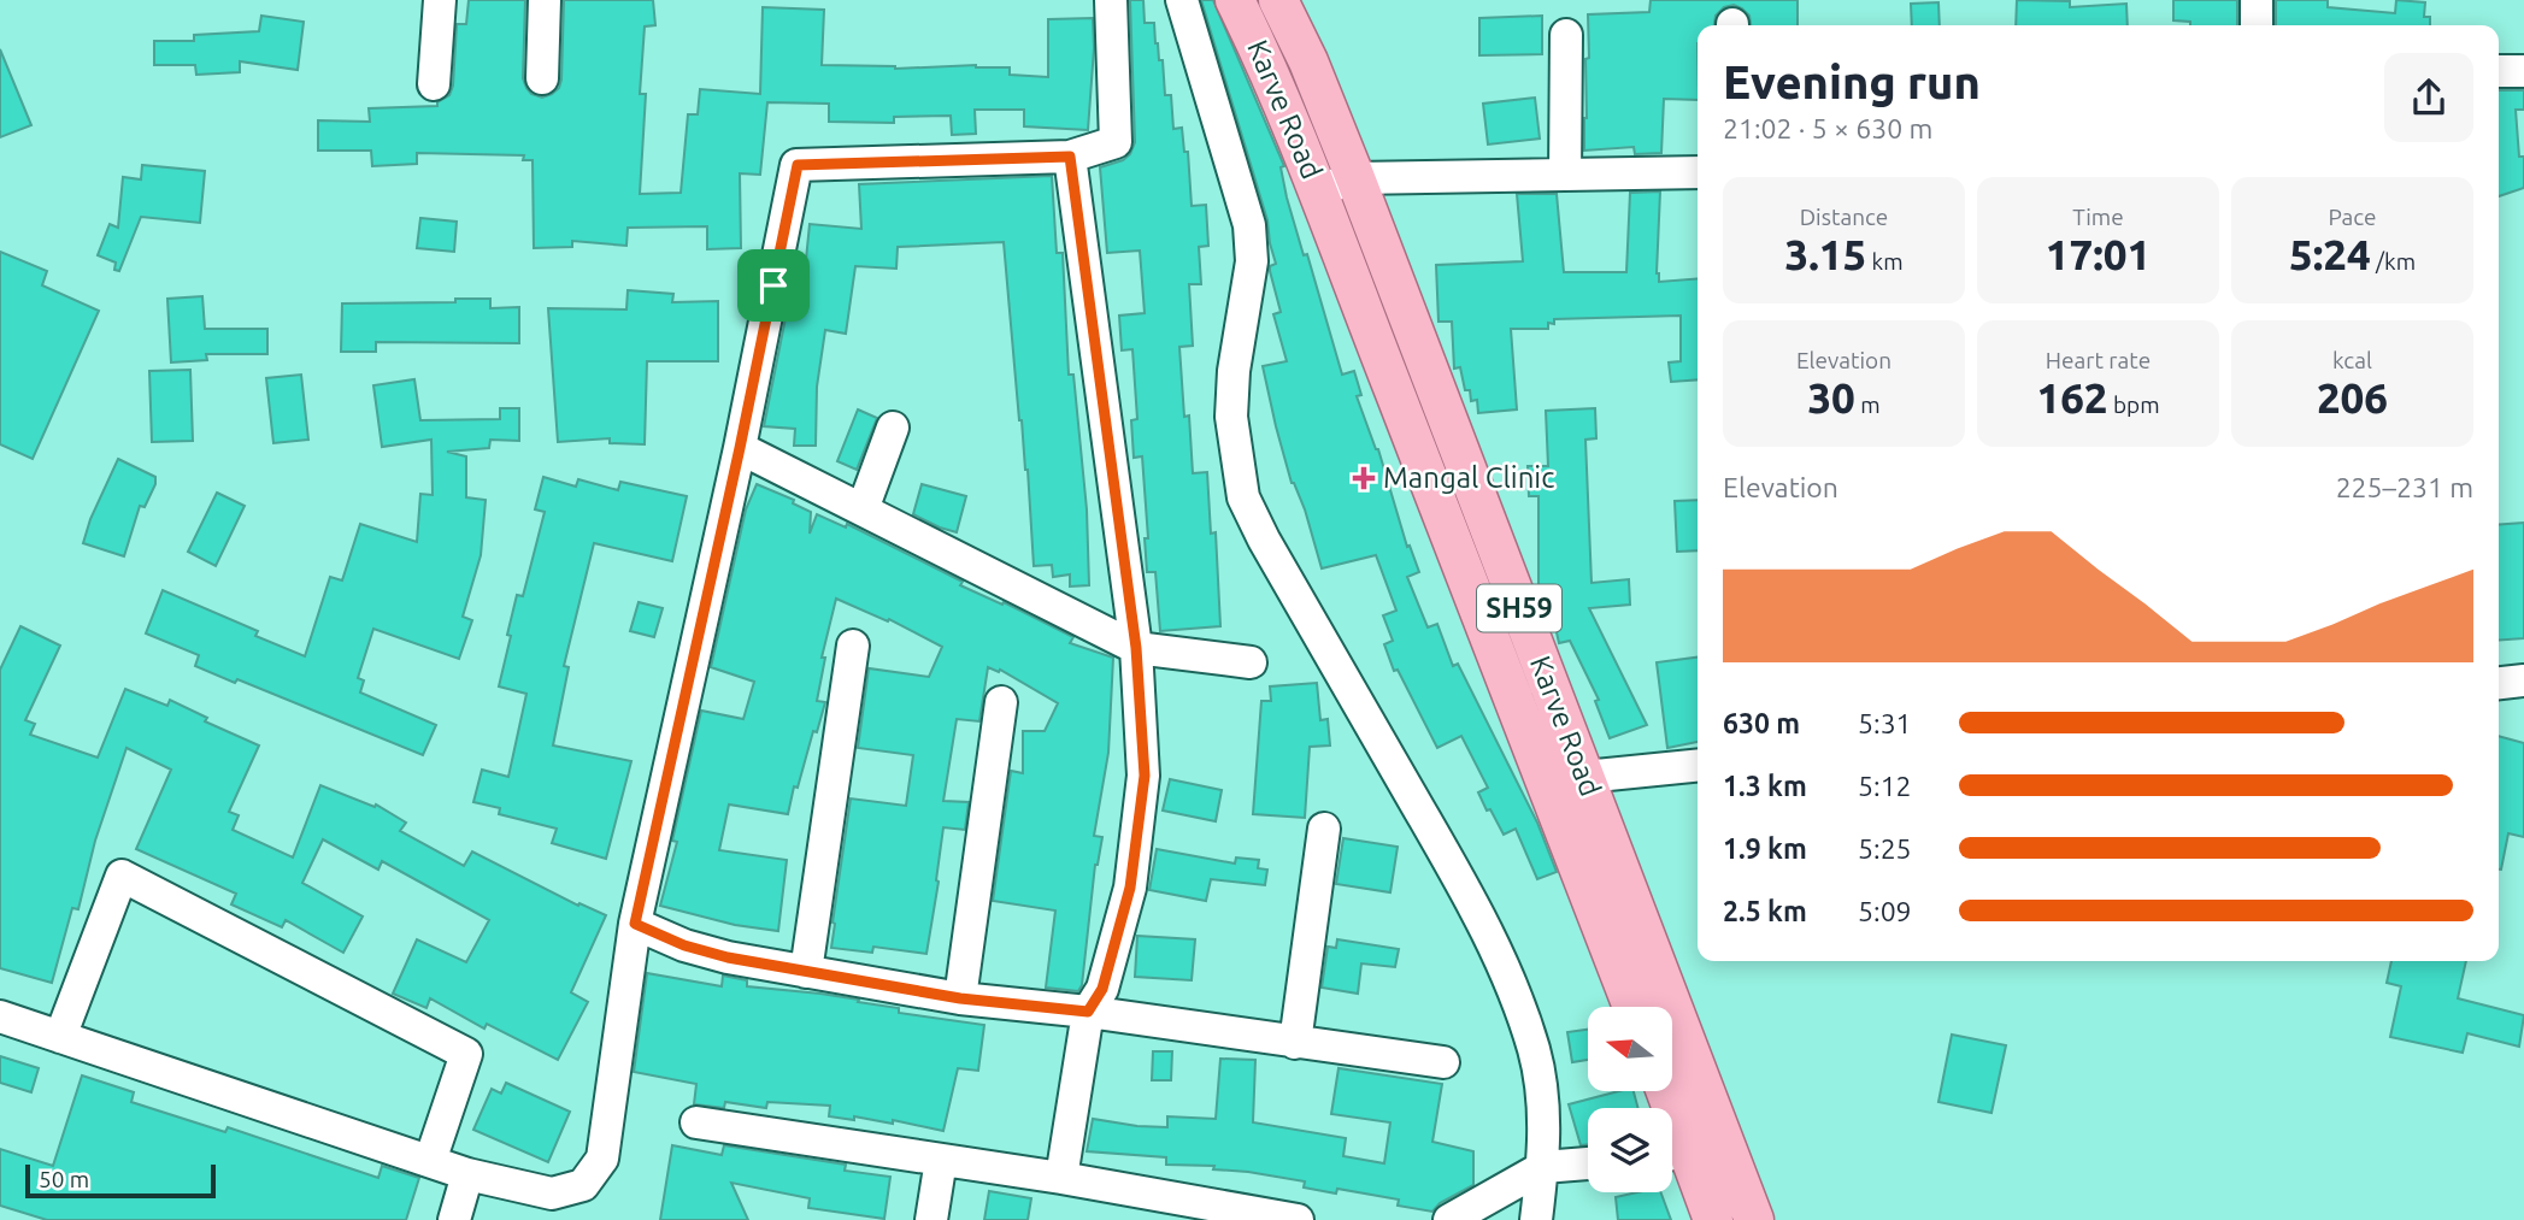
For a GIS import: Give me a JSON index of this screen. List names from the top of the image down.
{
  "streets": {
    "main road": ["Karve Road", "SH59"]
  },
  "places": {
    "health": ["Mangal Clinic"]
  },
  "scale_bar": "50 m",
  "north": "left",
  "page": {
    "heading": ["Evening run", "21:02 · 5 × 630 m"],
    "stats": [
      ["Distance", "3.15 km"],
      ["Time", "17:01"],
      ["Pace", "5:24 /km"],
      ["Elevation", "30 m"],
      ["Heart rate", "162 bpm"],
      ["kcal", "206"]
    ],
    "chart": ["Elevation", "225–231 m"],
    "list": [
      {
        "name": "630 m",
        "note": "5:31"
      },
      {
        "name": "1.3 km",
        "note": "5:12"
      },
      {
        "name": "1.9 km",
        "note": "5:25"
      },
      {
        "name": "2.5 km",
        "note": "5:09"
      }
    ],
    "scale": "50 m"
  }
}
